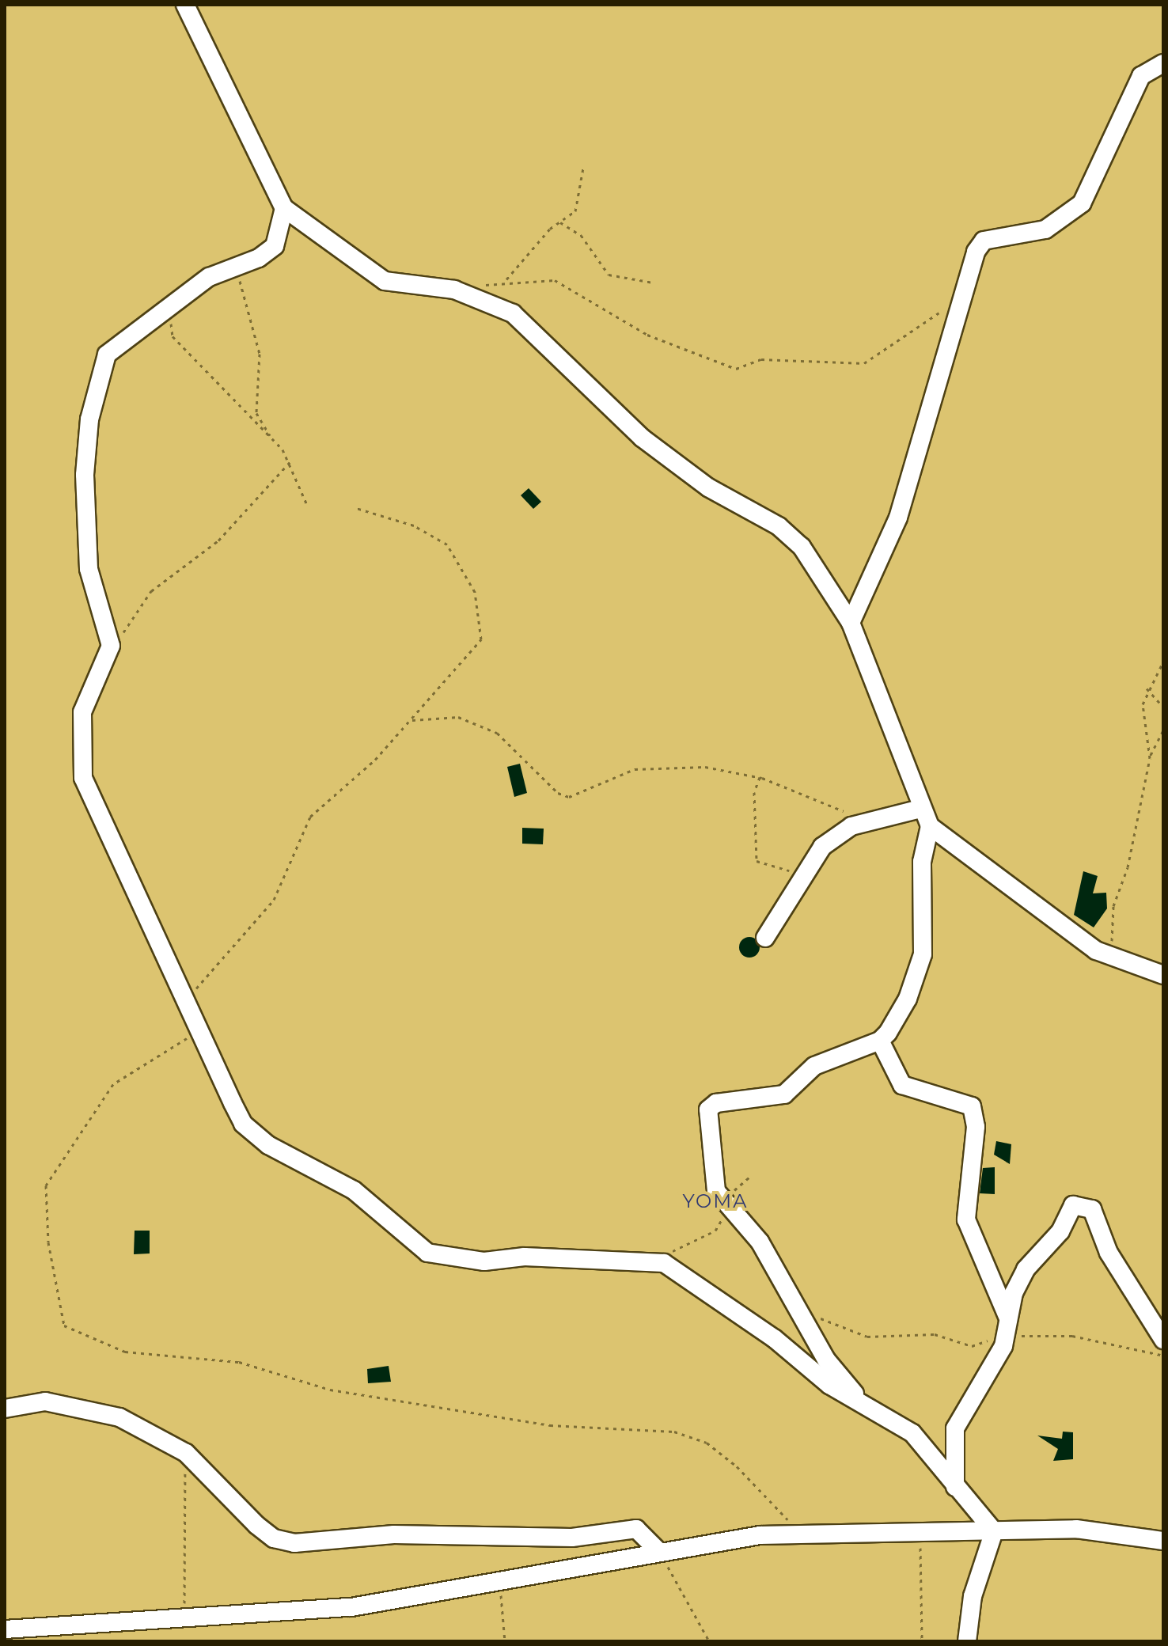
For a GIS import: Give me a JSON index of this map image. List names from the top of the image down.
{
  "districts": ["YOMA"]
}
